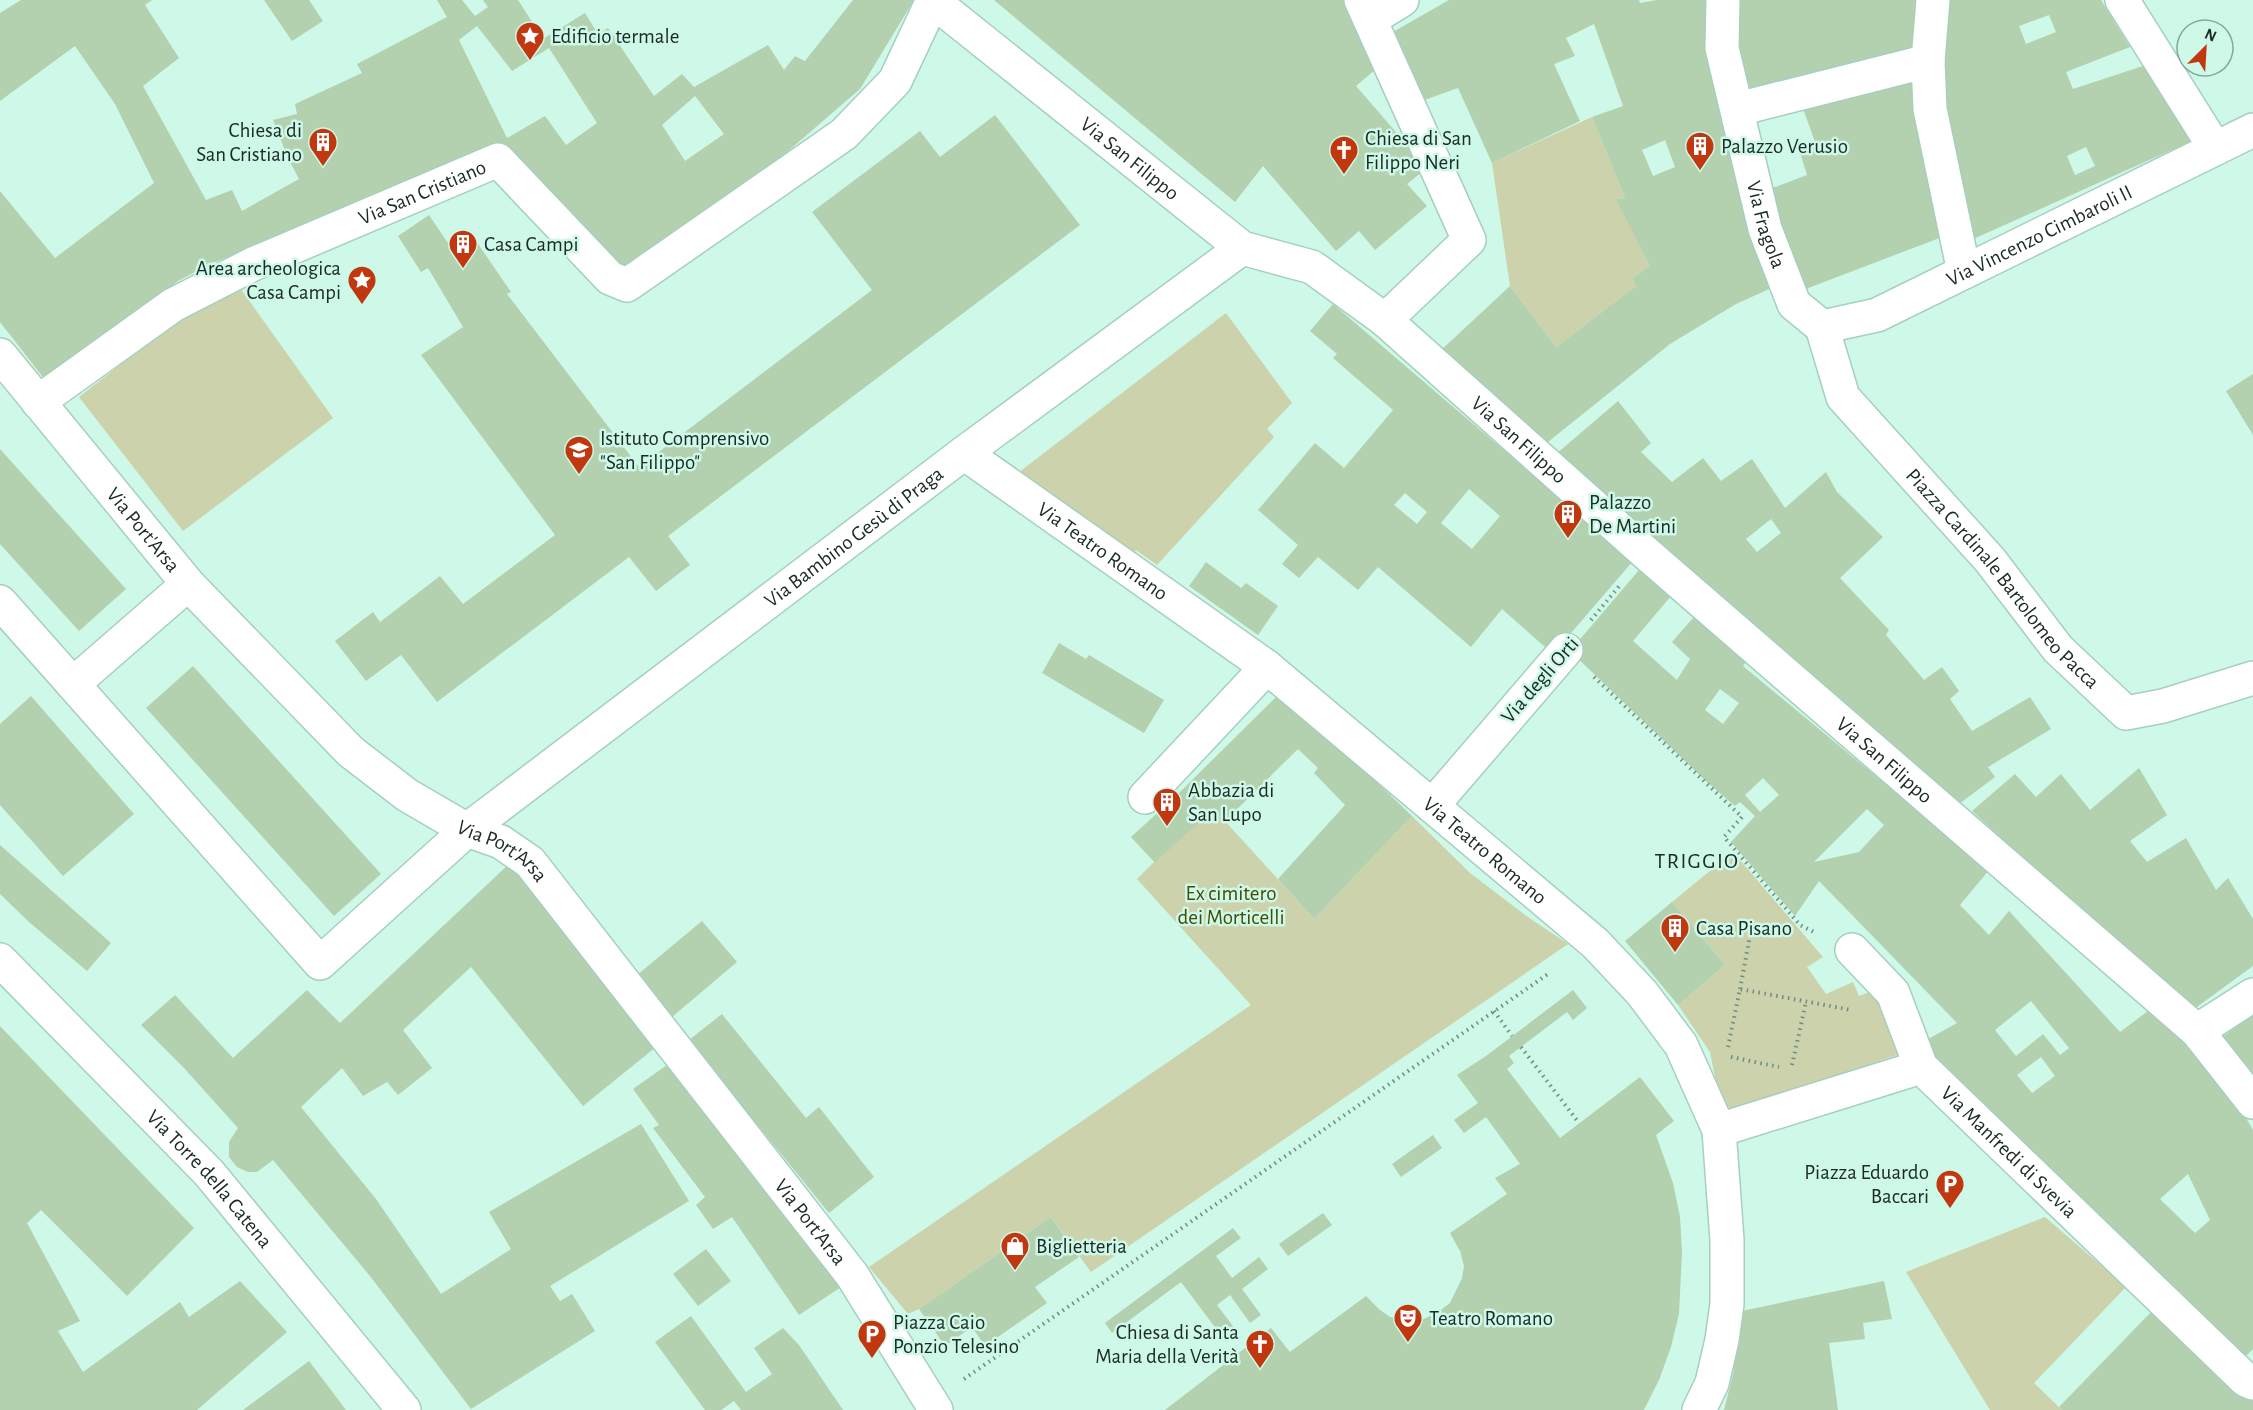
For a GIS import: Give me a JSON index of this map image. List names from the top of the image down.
{
  "streets": {
    "street": [
      "Via San Filippo",
      "Via San Cristiano",
      "Via Fragola",
      "Via Vincenzo Cimbaroli II",
      "Via Port'Arsa",
      "Via Bambino Gesù di Praga",
      "Via Teatro Romano",
      "Piazza Cardinale Bartolomeo Pacca",
      "Via degli Orti",
      "Via Manfredi di Svevia",
      "Via Torre della Catena"
    ]
  },
  "crossings": [
    ["Via San Filippo", "Via San Cristiano"],
    ["Via San Filippo", "Via Bambino Gesù di Praga"],
    ["Via San Filippo", "Via degli Orti"],
    ["Via San Cristiano", "Via Port'Arsa"],
    ["Via Fragola", "Via Vincenzo Cimbaroli II"],
    ["Via Fragola", "Piazza Cardinale Bartolomeo Pacca"],
    ["Via Vincenzo Cimbaroli II", "Piazza Cardinale Bartolomeo Pacca"],
    ["Via Port'Arsa", "Via Bambino Gesù di Praga"],
    ["Via Bambino Gesù di Praga", "Via Teatro Romano"],
    ["Via Teatro Romano", "Via degli Orti"]
  ],
  "districts": ["TRIGGIO"],
  "parks": ["Ex cimitero dei Morticelli"],
  "places": {
    "place": ["Edificio termale", "Area archeologica Casa Campi"],
    "building": [
      "Chiesa di San Cristiano",
      "Palazzo Verusio",
      "Casa Campi",
      "Palazzo De Martini",
      "Abbazia di San Lupo",
      "Casa Pisano"
    ],
    "church": ["Chiesa di San Filippo Neri", "Chiesa di Santa Maria della Verità"],
    "school or university": ["Istituto Comprensivo \"San Filippo\""],
    "parking": ["Piazza Eduardo Baccari", "Piazza Caio Ponzio Telesino"],
    "shop": ["Biglietteria"],
    "theatre": ["Teatro Romano"]
  },
  "north": "top right"
}
